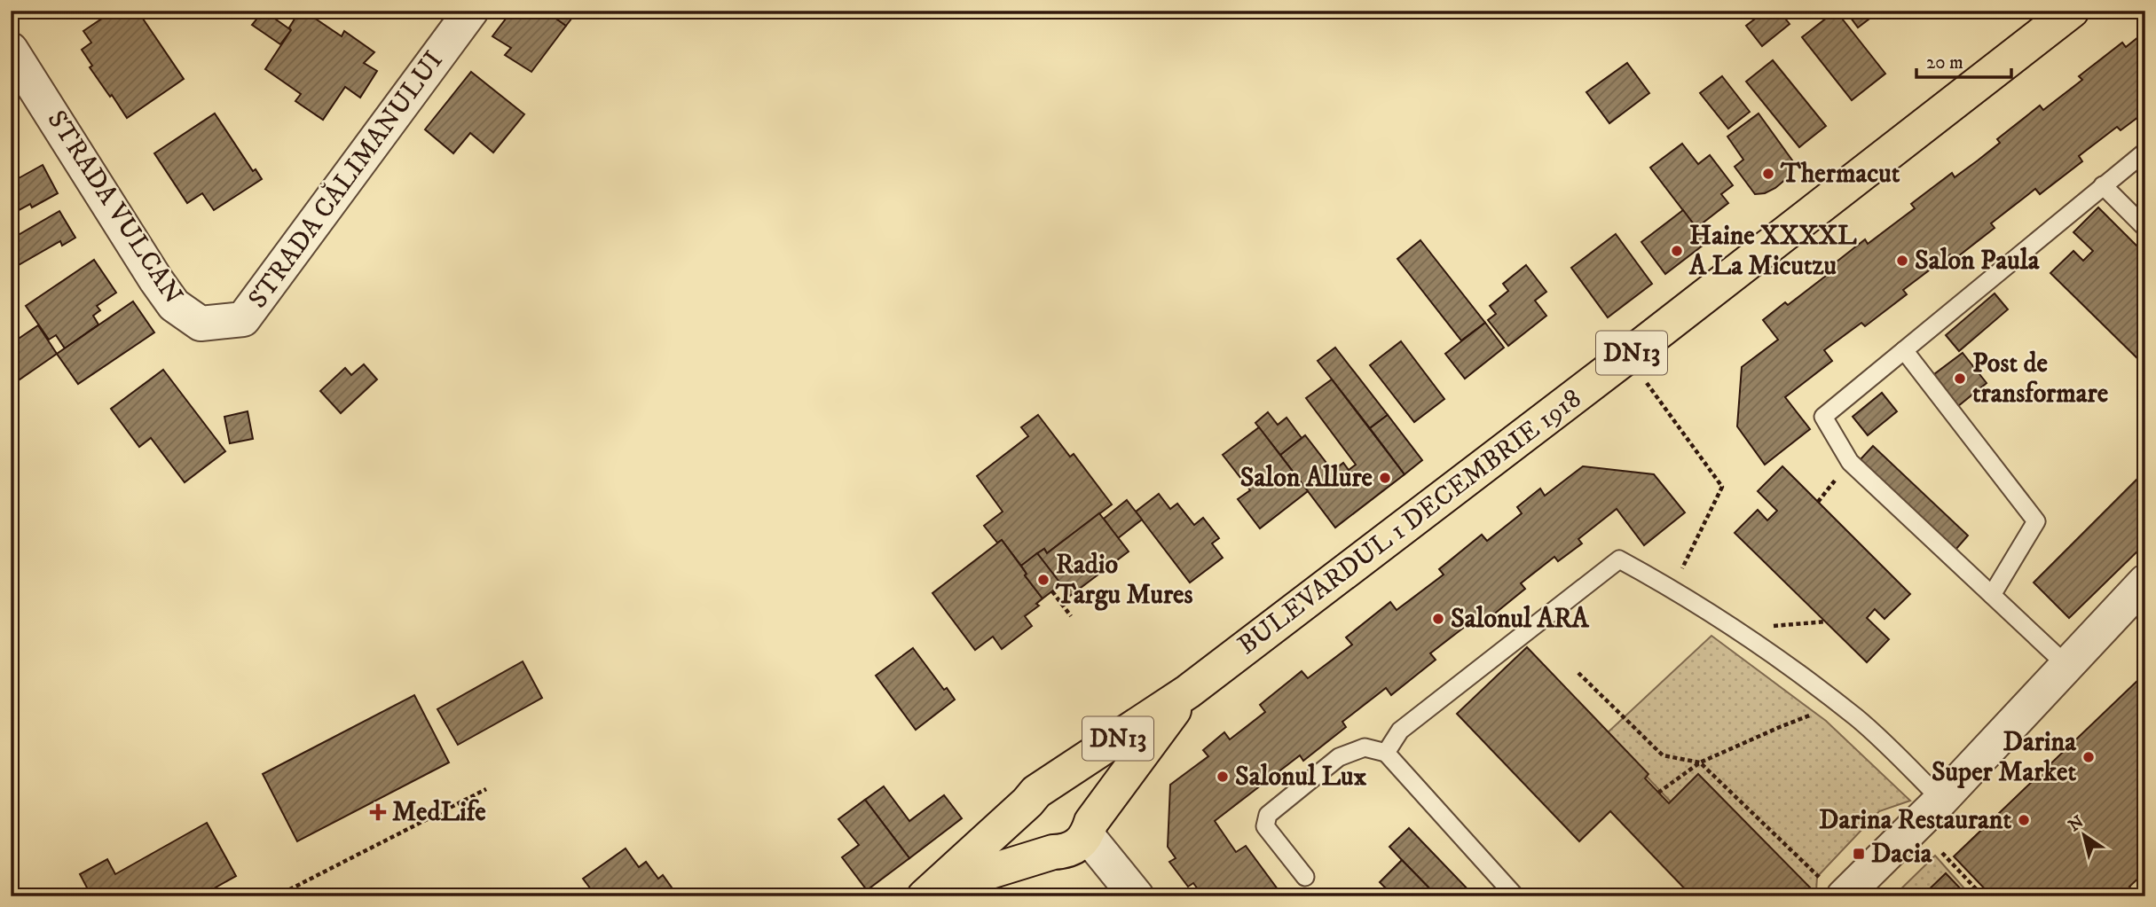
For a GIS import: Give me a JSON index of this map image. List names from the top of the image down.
{
  "streets": {
    "main road": ["DN13", "BULEVARDUL 1 DECEMBRIE 1918"],
    "street": ["STRADA CĂLIMANULUI", "STRADA VULCAN"]
  },
  "crossings": [
    ["STRADA CĂLIMANULUI", "STRADA VULCAN"]
  ],
  "places": {
    "other": [
      "Thermacut",
      "Haine XXXXL A La Micutzu",
      "Salon Paula",
      "Post de transformare",
      "Salon Allure",
      "Radio Targu Mures",
      "Salonul ARA",
      "Darina Super Market",
      "Salonul Lux",
      "Darina Restaurant"
    ],
    "health": ["MedLife"],
    "transit": ["Dacia"]
  },
  "scale_bar": "20 m",
  "north": "top left"
}
